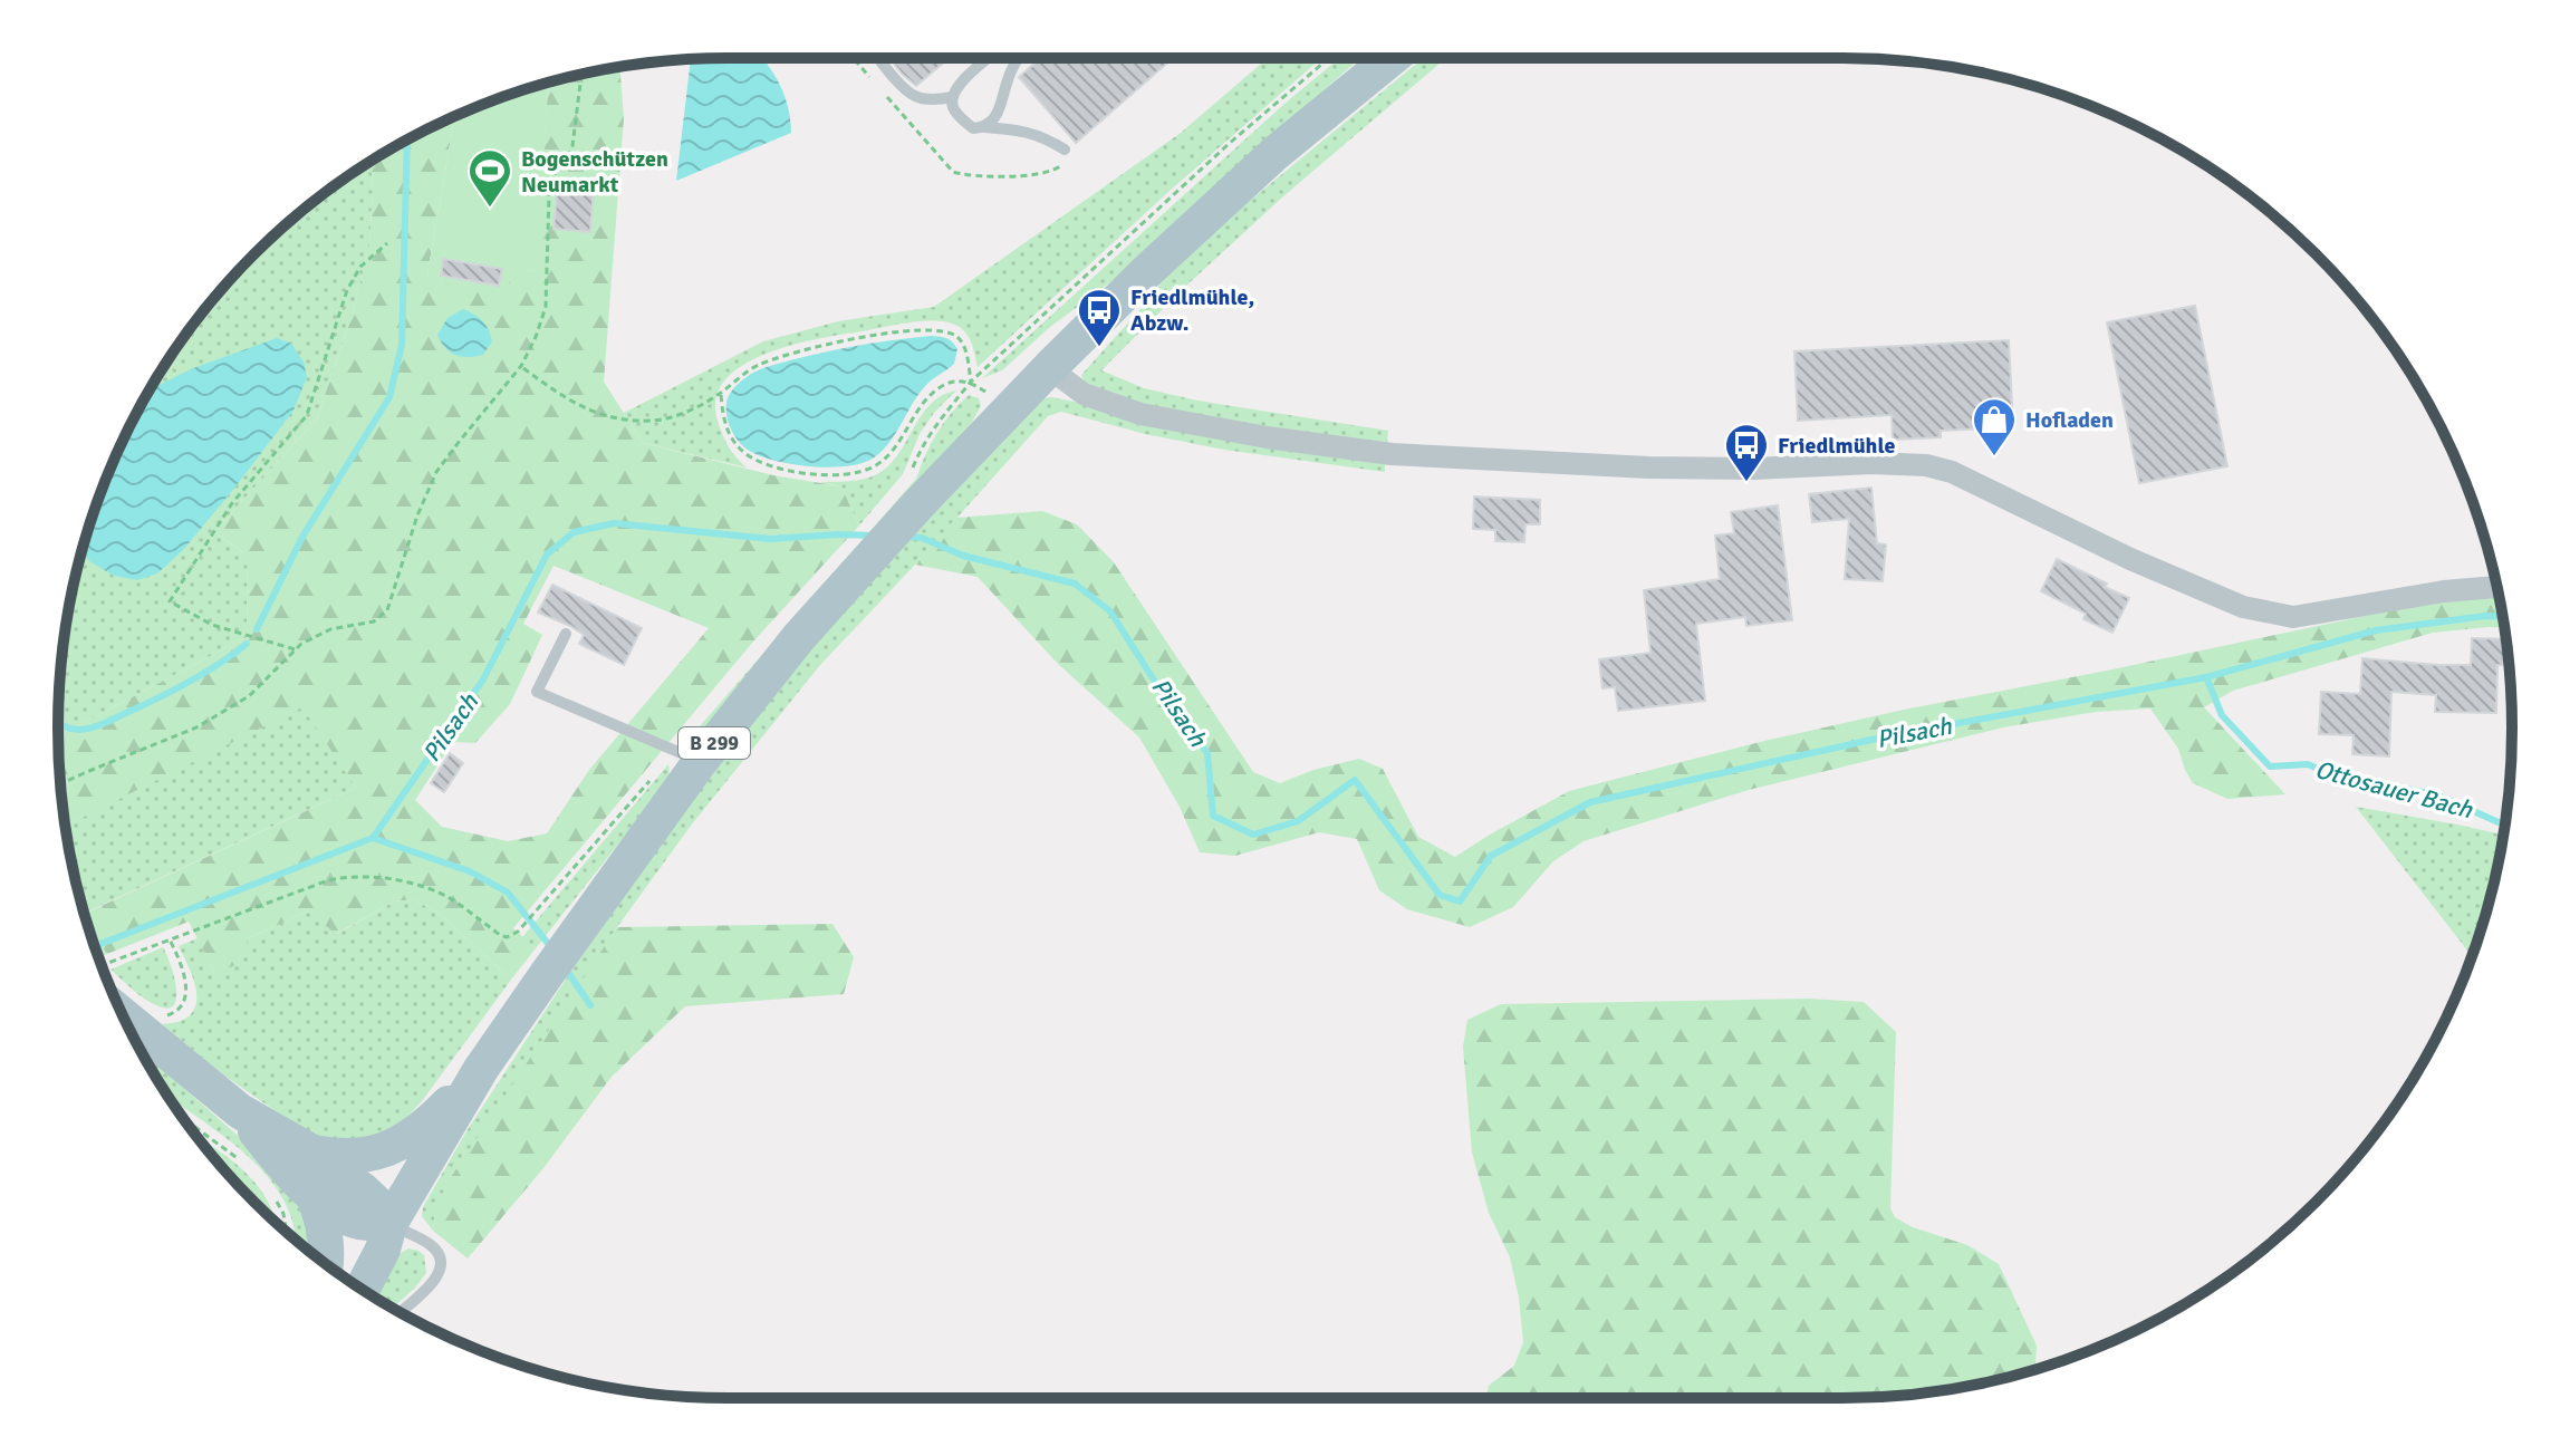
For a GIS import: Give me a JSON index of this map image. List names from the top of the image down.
{
  "streets": {
    "main road": ["B 299"]
  },
  "water": ["Pilsach", "Ottosauer Bach"],
  "places": {
    "sports": ["Bogenschützen Neumarkt"],
    "bus stop": ["Friedlmühle, Abzw.", "Friedlmühle"],
    "shop": ["Hofladen"]
  }
}
